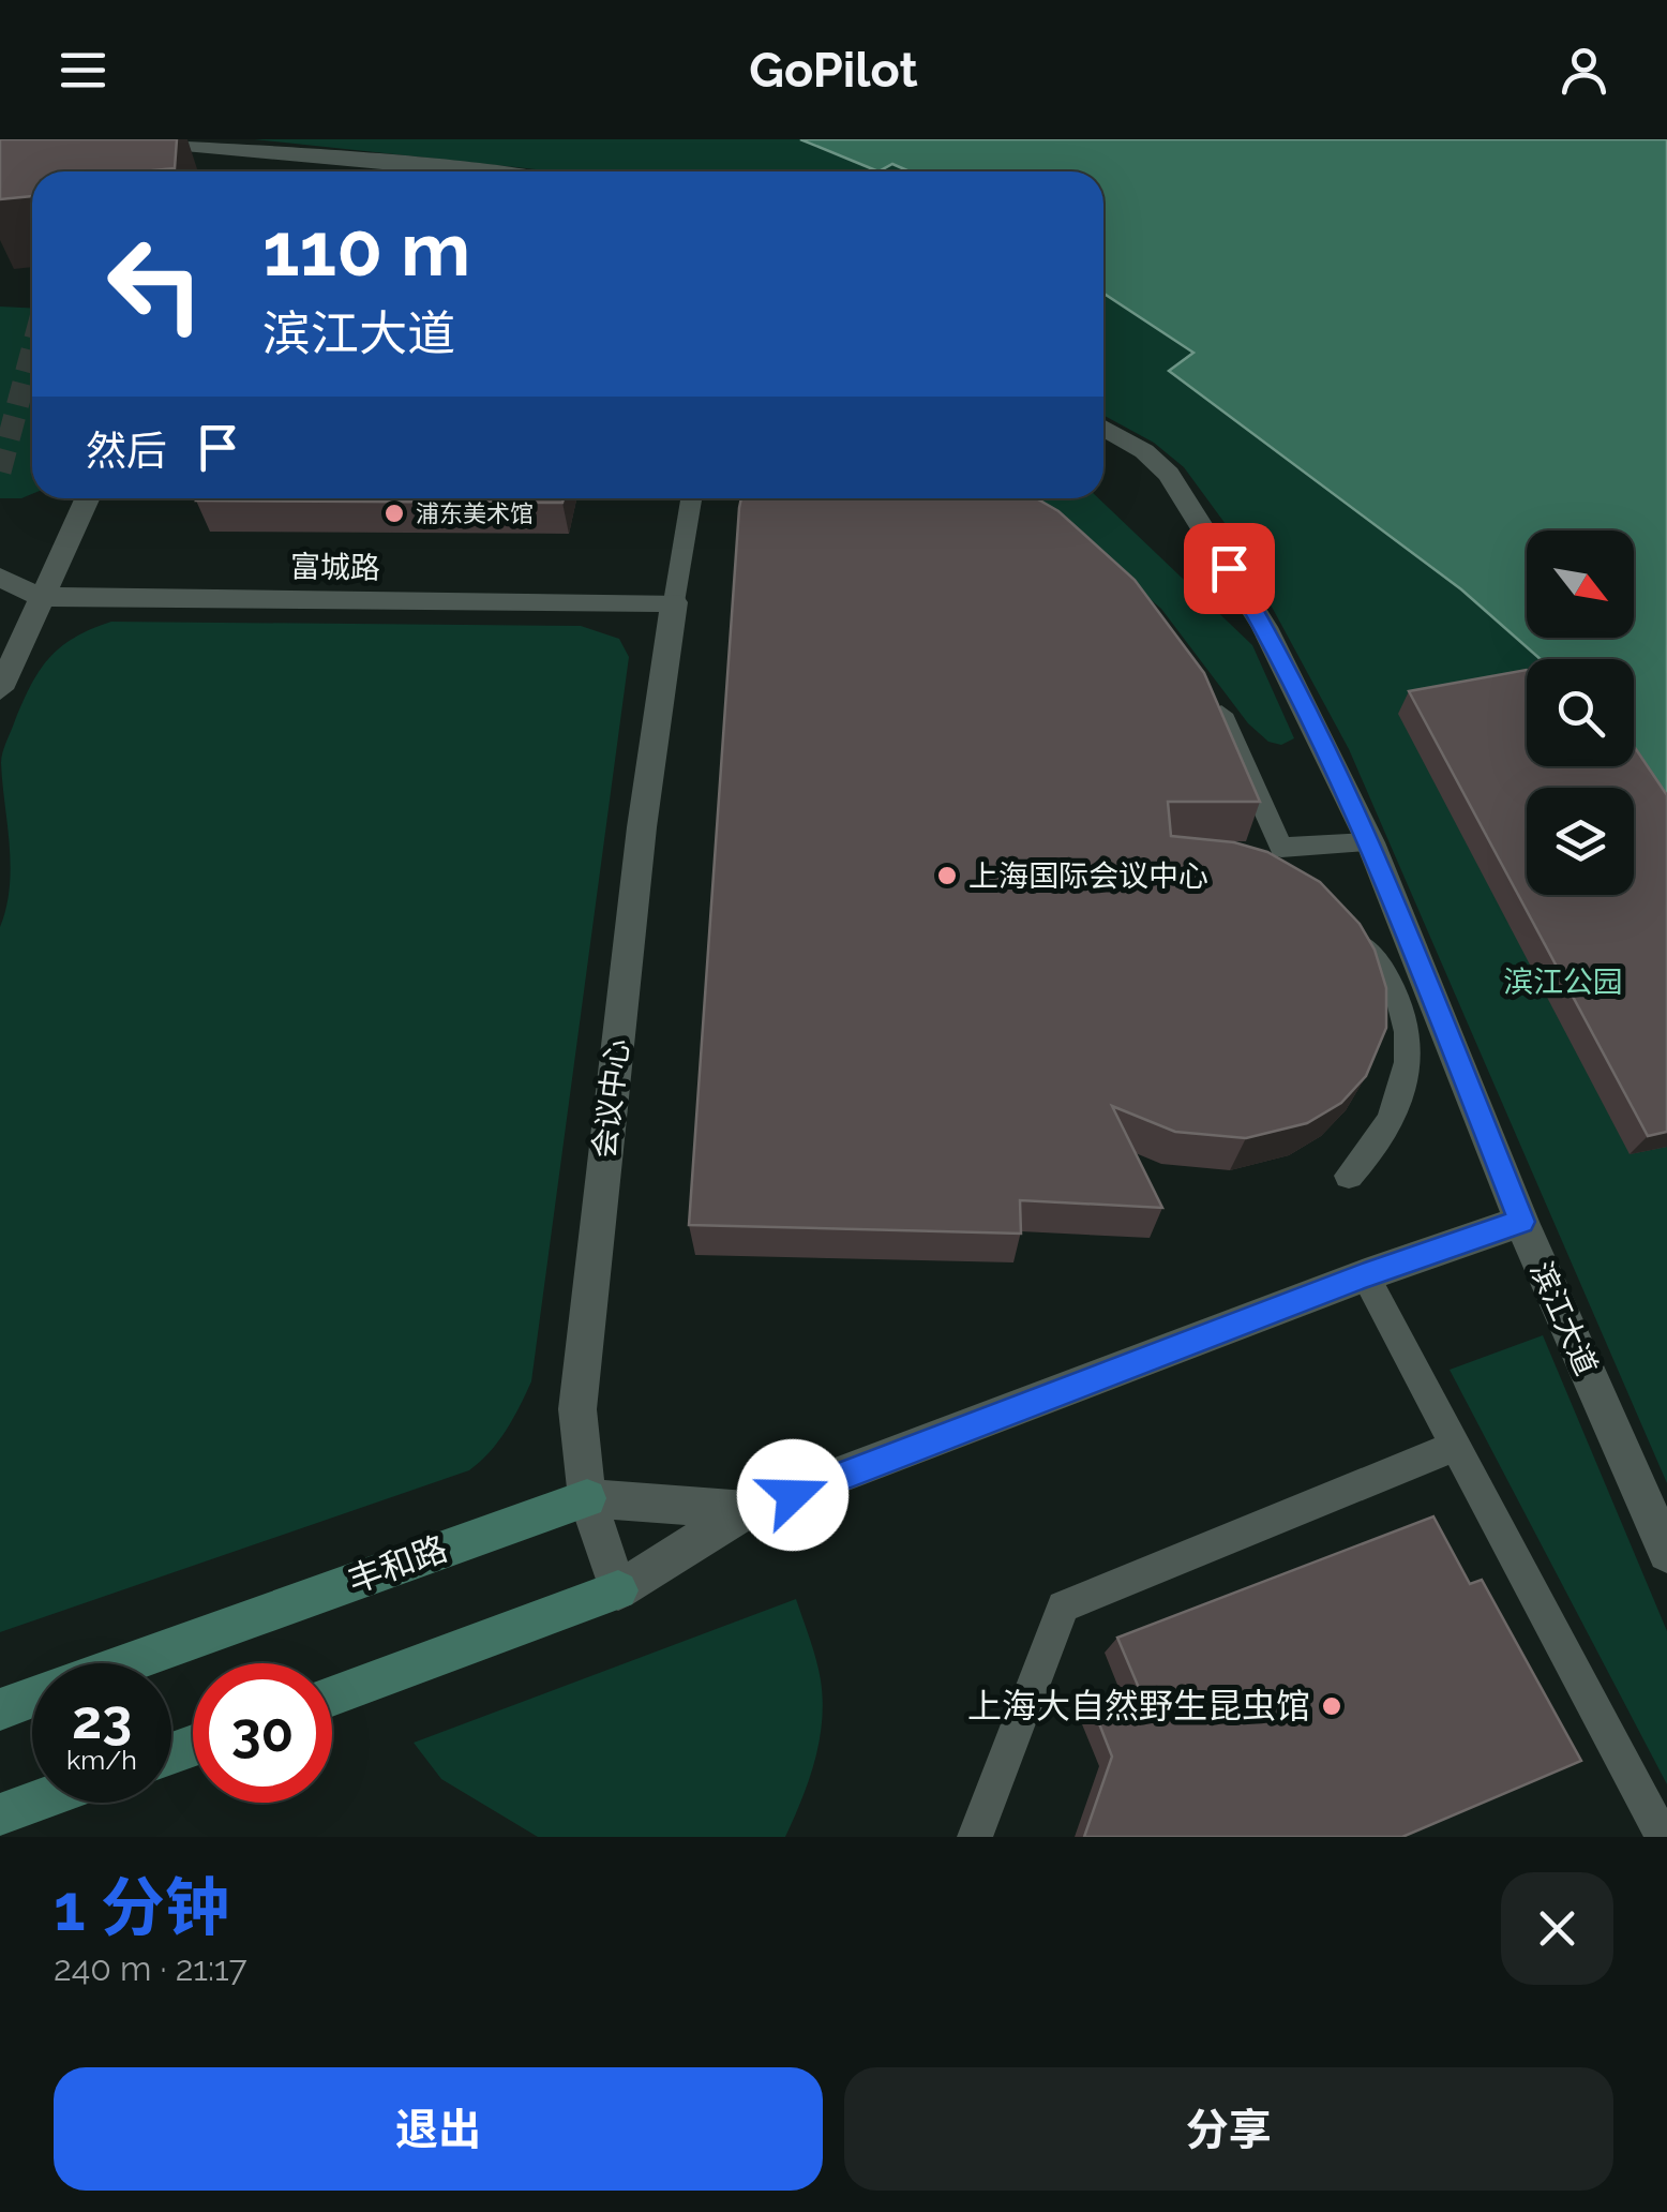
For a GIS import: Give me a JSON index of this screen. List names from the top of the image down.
{
  "streets": {
    "street": [
      "富城路",
      "会议中心",
      "滨江大道",
      "丰和路"
    ]
  },
  "crossings": [
    ["富城路", "会议中心"],
    ["会议中心", "丰和路"],
    ["滨江大道", "丰和路"]
  ],
  "parks": ["滨江公园"],
  "places": ["浦东美术馆", "上海国际会议中心", "上海大自然野生昆虫馆"],
  "north": "bottom right",
  "page": {
    "header": "GoPilot",
    "turn": ["110 m", "滨江大道"],
    "then": "然后",
    "speed": "23 km/h",
    "limit": "30",
    "heading": ["1 分钟", "240 m · 21:17"],
    "buttons": ["退出", "分享"]
  }
}
